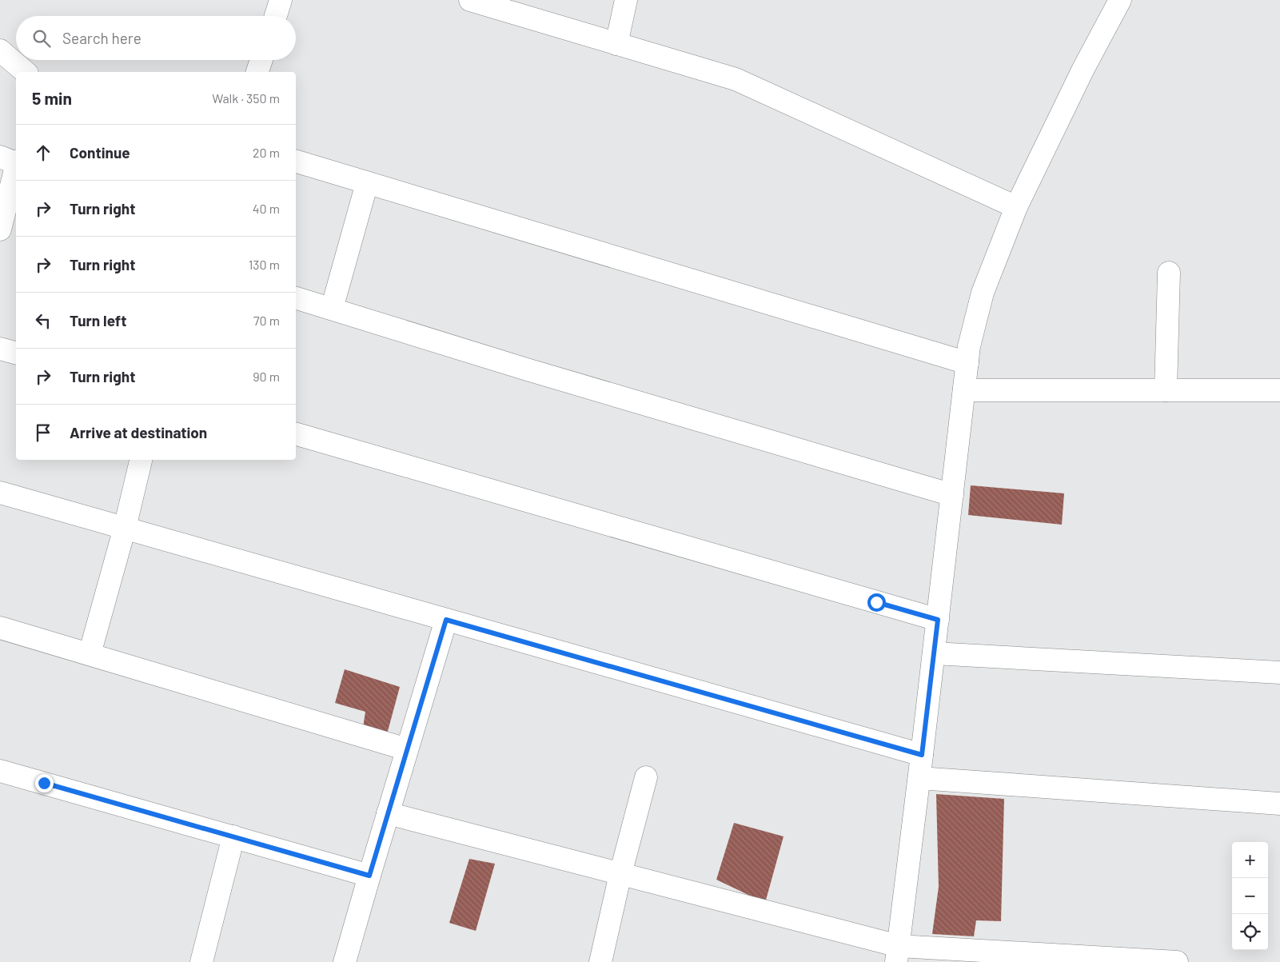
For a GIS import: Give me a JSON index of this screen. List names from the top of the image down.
{
  "page": {
    "search": "Search here",
    "heading": ["5 min", "Walk · 350 m"],
    "list": [
      ["Continue", "20 m"],
      ["Turn right", "40 m"],
      ["Turn right", "130 m"],
      ["Turn left", "70 m"],
      ["Turn right", "90 m"],
      "Arrive at destination"
    ],
    "map_buttons": ["+", "−"]
  }
}
